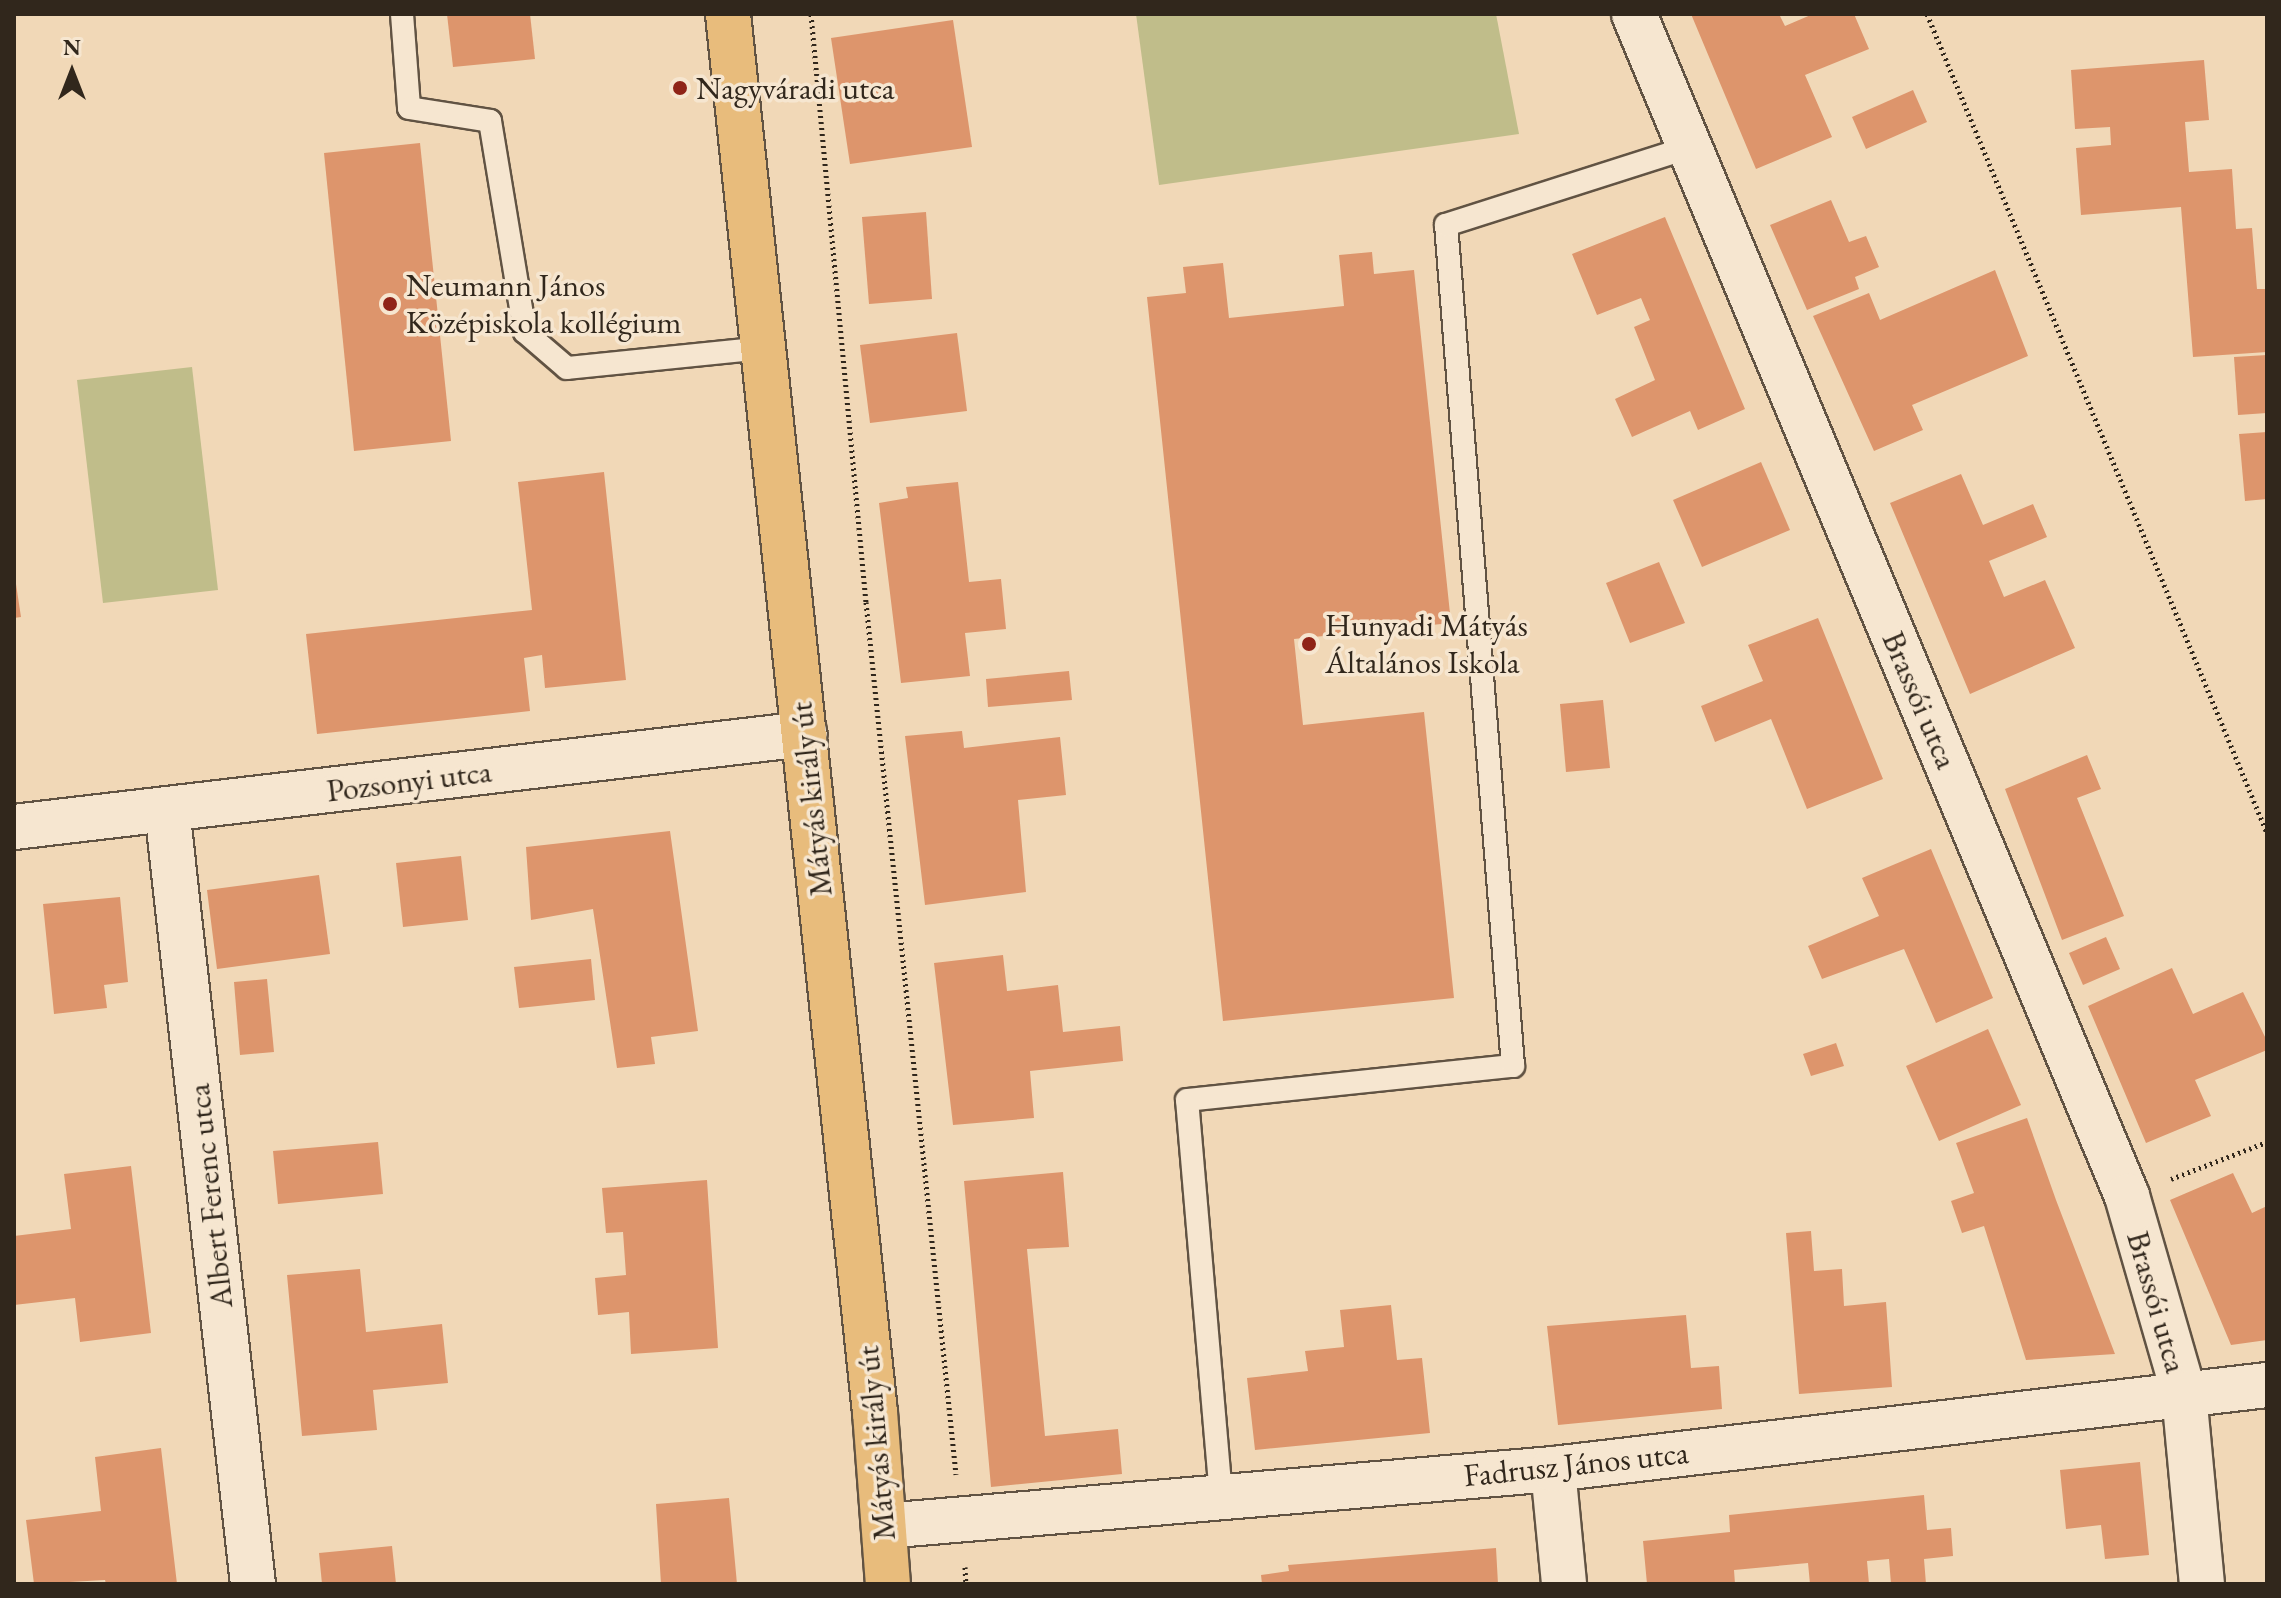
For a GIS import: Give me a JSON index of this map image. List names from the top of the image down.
{
  "streets": {
    "main road": ["Mátyás király út"],
    "street": [
      "Brassói utca",
      "Pozsonyi utca",
      "Albert Ferenc utca",
      "Fadrusz János utca"
    ]
  },
  "crossings": [
    ["Brassói utca", "Fadrusz János utca"],
    ["Pozsonyi utca", "Mátyás király út"],
    ["Pozsonyi utca", "Albert Ferenc utca"],
    ["Mátyás király út", "Fadrusz János utca"]
  ],
  "places": ["Nagyváradi utca", "Neumann János Középiskola kollégium", "Hunyadi Mátyás Általános Iskola"],
  "north": "top"
}
